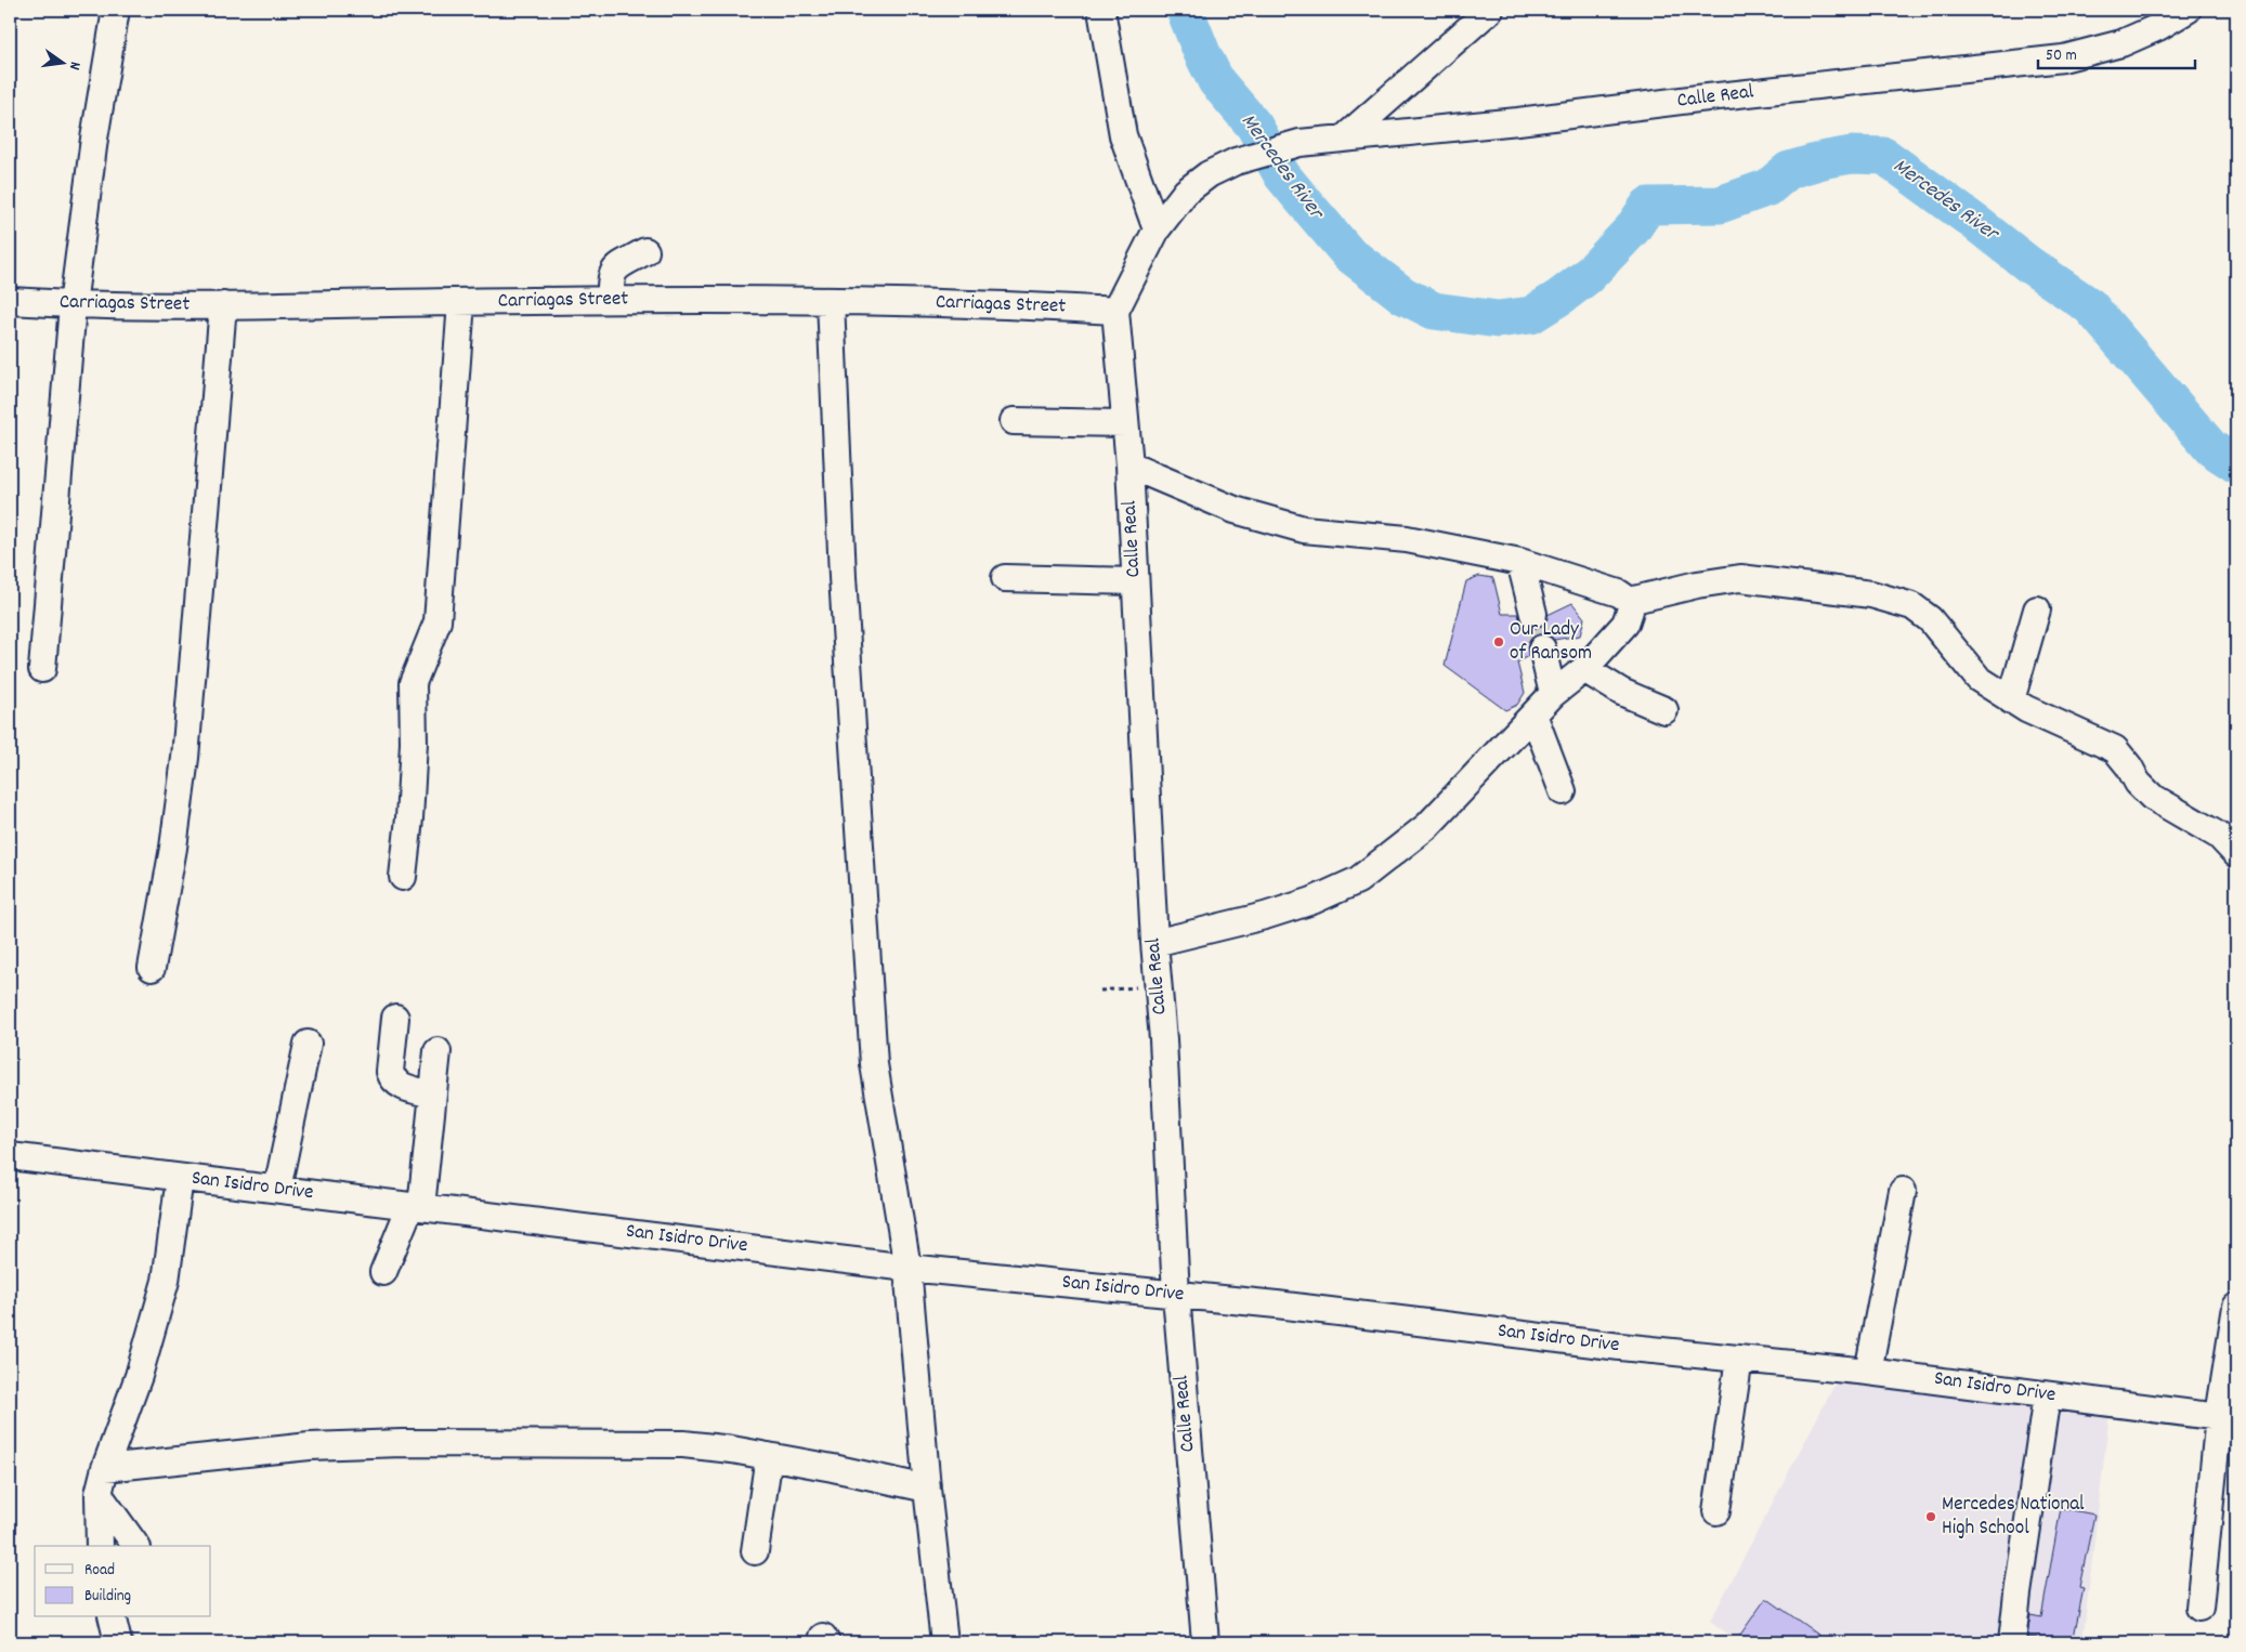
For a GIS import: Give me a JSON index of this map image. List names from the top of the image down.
{
  "streets": {
    "street": ["Calle Real", "Carriagas Street", "San Isidro Drive"]
  },
  "crossings": [
    ["Calle Real", "Carriagas Street"],
    ["Calle Real", "San Isidro Drive"]
  ],
  "water": ["Mercedes River"],
  "places": ["Our Lady of Ransom", "Mercedes National High School"],
  "legend": ["Road", "Building"],
  "scale_bar": "50 m",
  "north": "right"
}
